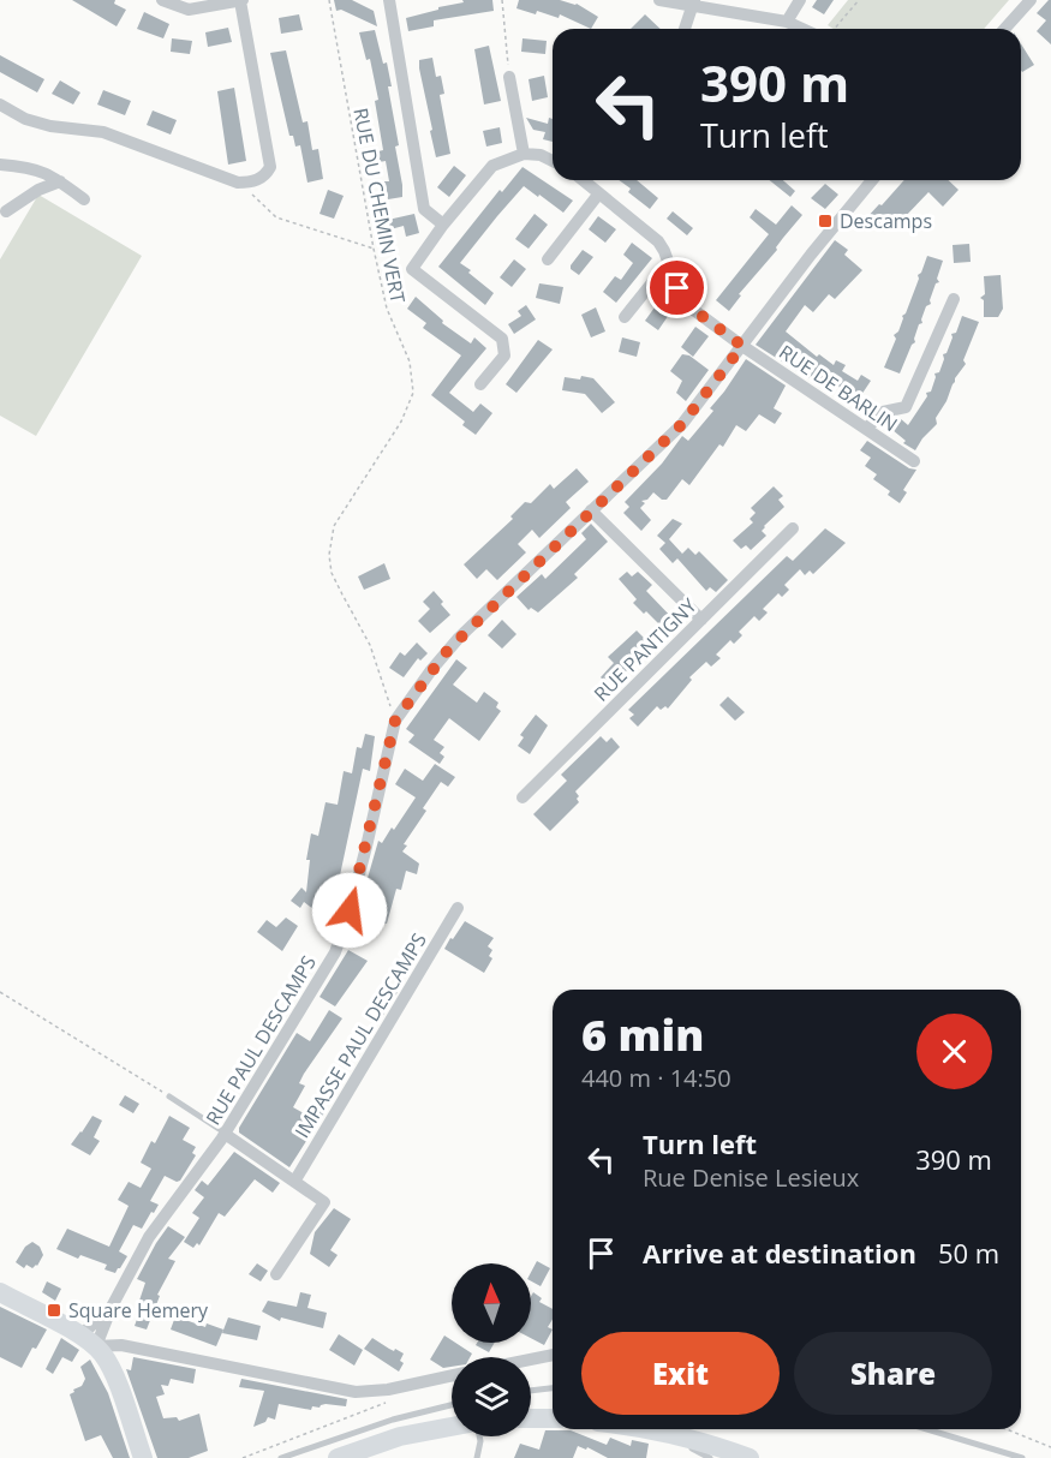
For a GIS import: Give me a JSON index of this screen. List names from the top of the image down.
{
  "streets": {
    "street": [
      "RUE DE BARLIN",
      "RUE PANTIGNY",
      "IMPASSE PAUL DESCAMPS",
      "RUE PAUL DESCAMPS"
    ],
    "path": ["RUE DU CHEMIN VERT"]
  },
  "crossings": [
    ["RUE DU CHEMIN VERT", "RUE PAUL DESCAMPS"],
    ["RUE DE BARLIN", "RUE PAUL DESCAMPS"]
  ],
  "places": {
    "transit": ["Descamps", "Square Hemery"]
  },
  "north": "top",
  "page": {
    "turn": ["390 m", "Turn left"],
    "heading": ["6 min", "440 m · 14:50"],
    "list": [
      {
        "name": "Turn left",
        "note": "Rue Denise Lesieux",
        "value": "390 m"
      },
      {
        "name": "Arrive at destination",
        "value": "50 m"
      }
    ],
    "buttons": ["Exit", "Share"]
  }
}
